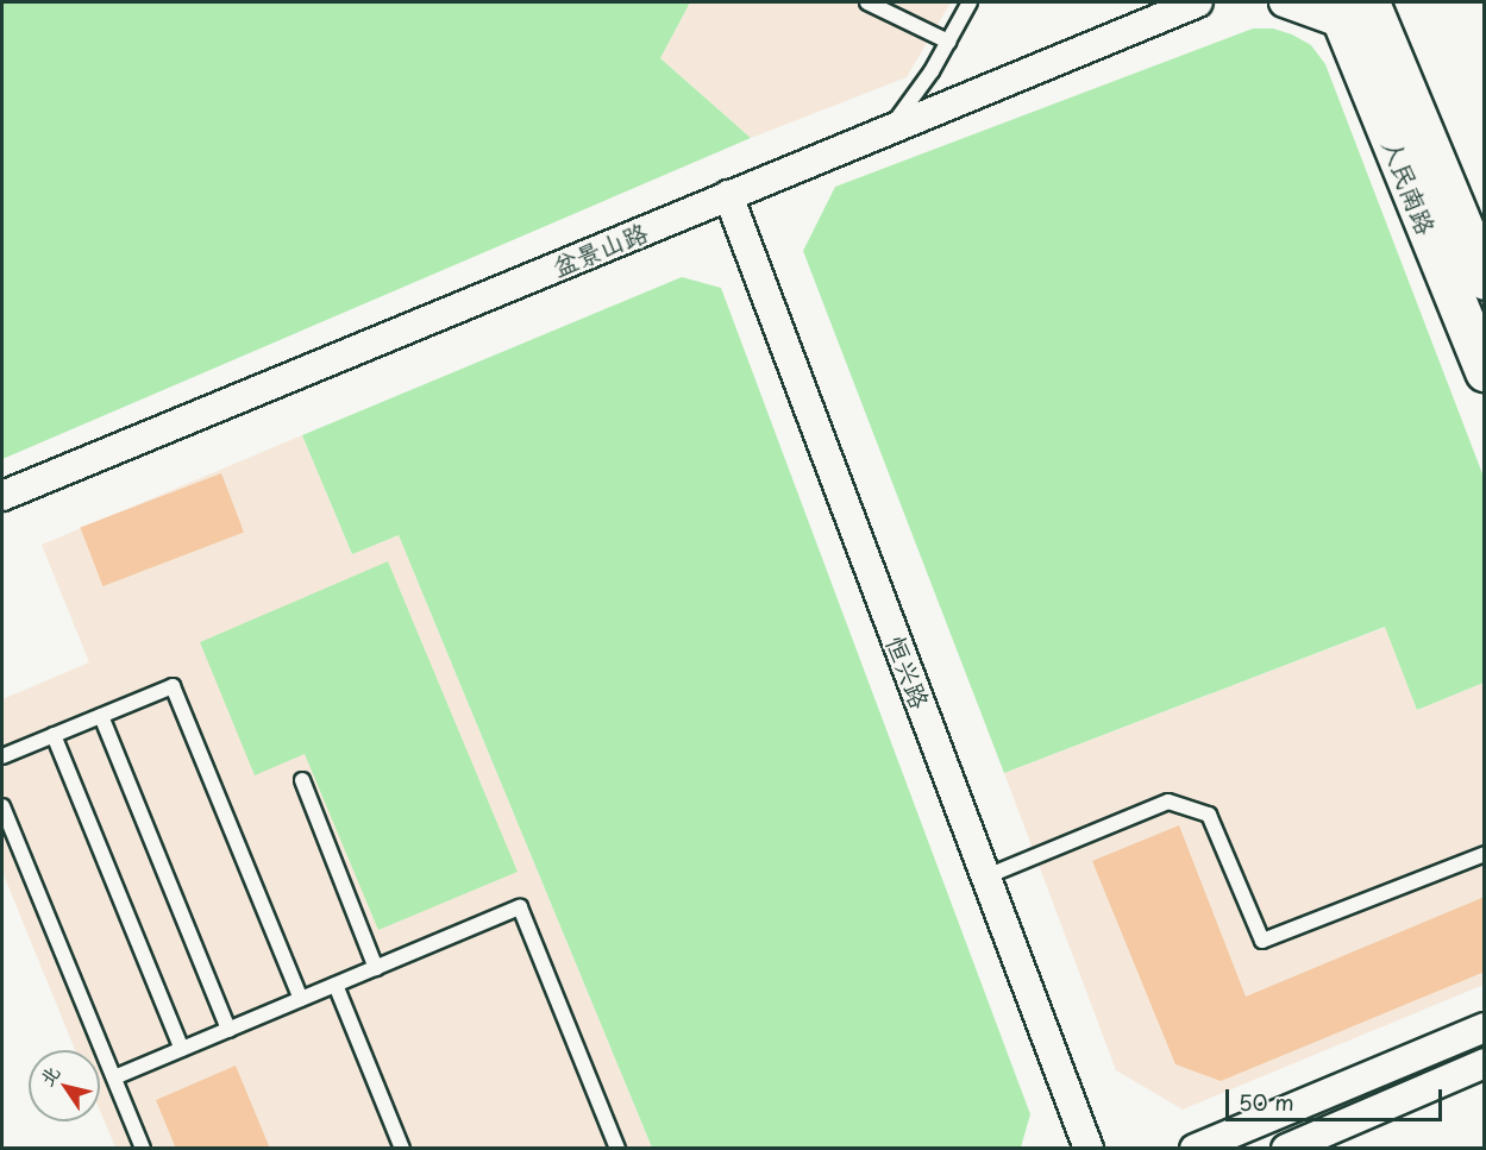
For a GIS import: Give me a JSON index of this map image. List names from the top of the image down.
{
  "streets": {
    "main road": ["人民南路"],
    "street": ["盆景山路", "恒兴路"]
  },
  "crossings": [
    ["盆景山路", "恒兴路"]
  ],
  "scale_bar": "50 m",
  "north": "top left"
}
